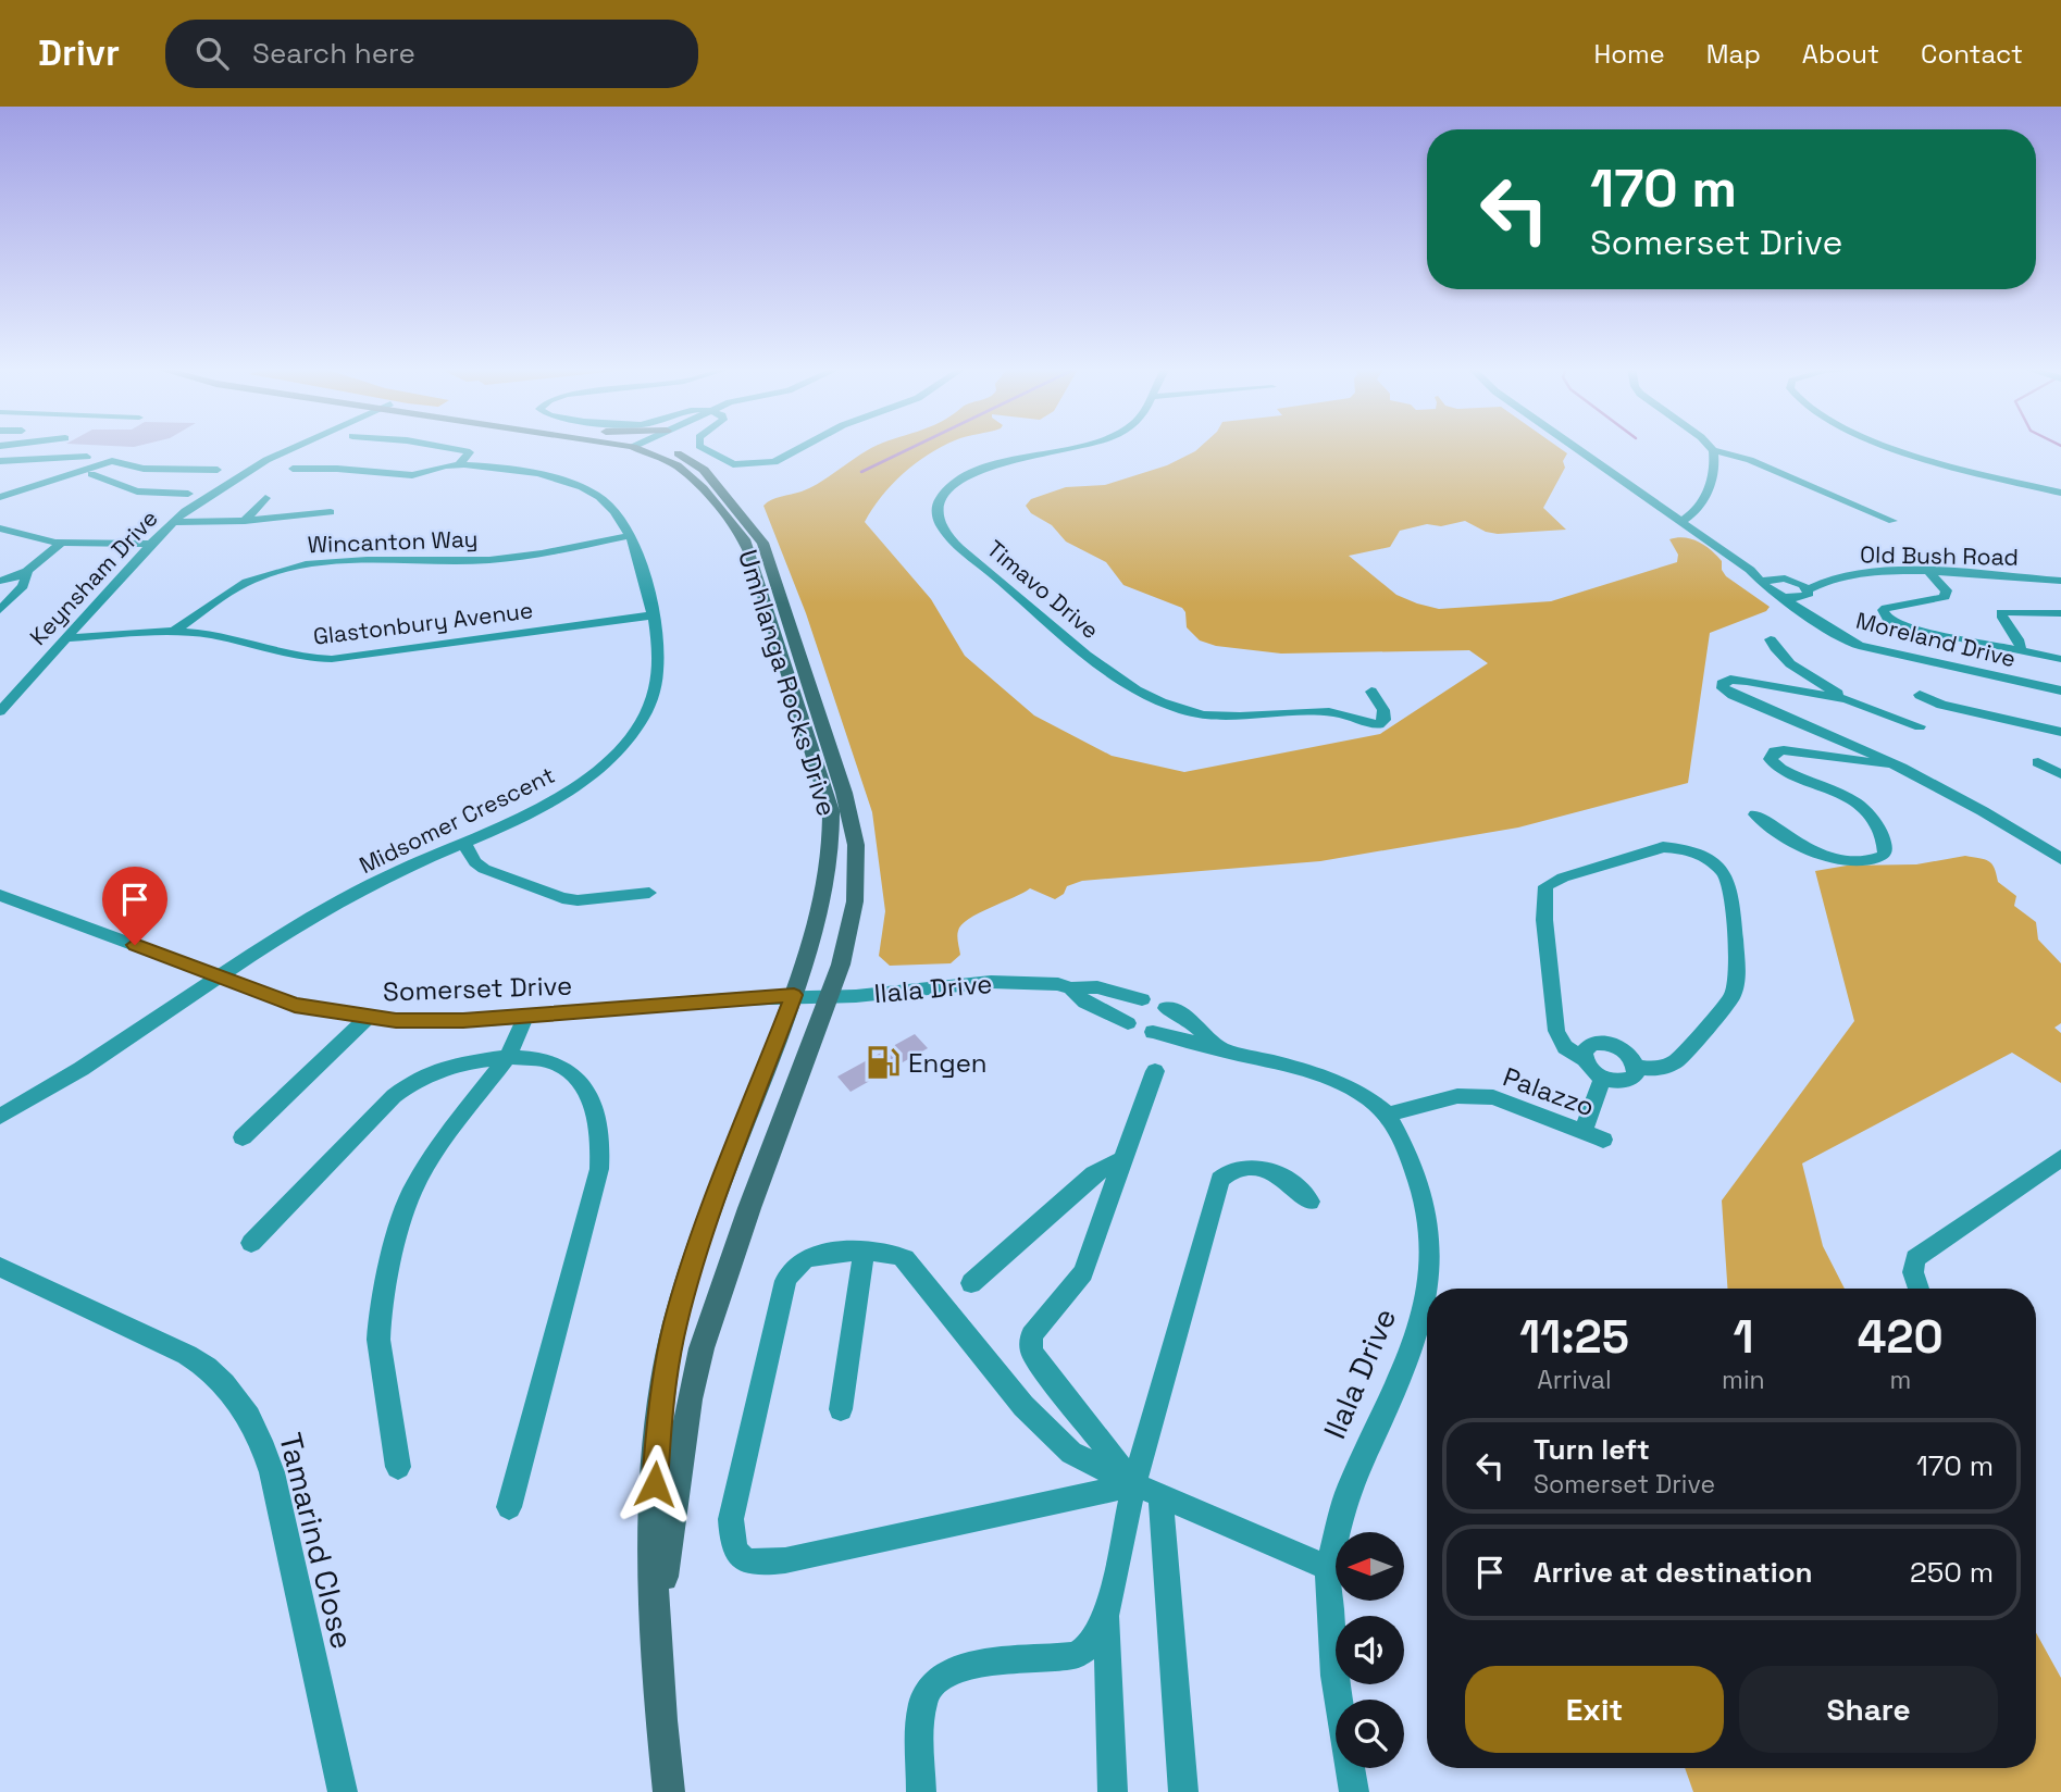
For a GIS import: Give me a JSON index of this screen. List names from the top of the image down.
{
  "streets": {
    "main road": ["Umhlanga Rocks Drive"],
    "street": [
      "Wincanton Way",
      "Old Bush Road",
      "Keynsham Drive",
      "Timavo Drive",
      "Glastonbury Avenue",
      "Moreland Drive",
      "Midsomer Crescent",
      "Somerset Drive",
      "Ilala Drive",
      "Palazzo",
      "Tamarind Close"
    ]
  },
  "crossings": [
    ["Wincanton Way", "Glastonbury Avenue"],
    ["Wincanton Way", "Midsomer Crescent"],
    ["Old Bush Road", "Moreland Drive"],
    ["Keynsham Drive", "Glastonbury Avenue"],
    ["Glastonbury Avenue", "Midsomer Crescent"],
    ["Umhlanga Rocks Drive", "Somerset Drive"],
    ["Umhlanga Rocks Drive", "Ilala Drive"],
    ["Midsomer Crescent", "Somerset Drive"],
    ["Somerset Drive", "Ilala Drive"],
    ["Ilala Drive", "Palazzo"]
  ],
  "places": {
    "fuel station": ["Engen"]
  },
  "north": "left",
  "page": {
    "header": "Drivr",
    "search": "Search here",
    "nav": [
      "Home",
      "Map",
      "About",
      "Contact"
    ],
    "turn": ["170 m", "Somerset Drive"],
    "eta": [
      "11:25",
      "Arrival",
      "1",
      "min",
      "420",
      "m"
    ],
    "list": [
      {
        "name": "Turn left",
        "note": "Somerset Drive",
        "value": "170 m"
      },
      {
        "name": "Arrive at destination",
        "value": "250 m"
      }
    ],
    "buttons": ["Exit", "Share"]
  }
}
